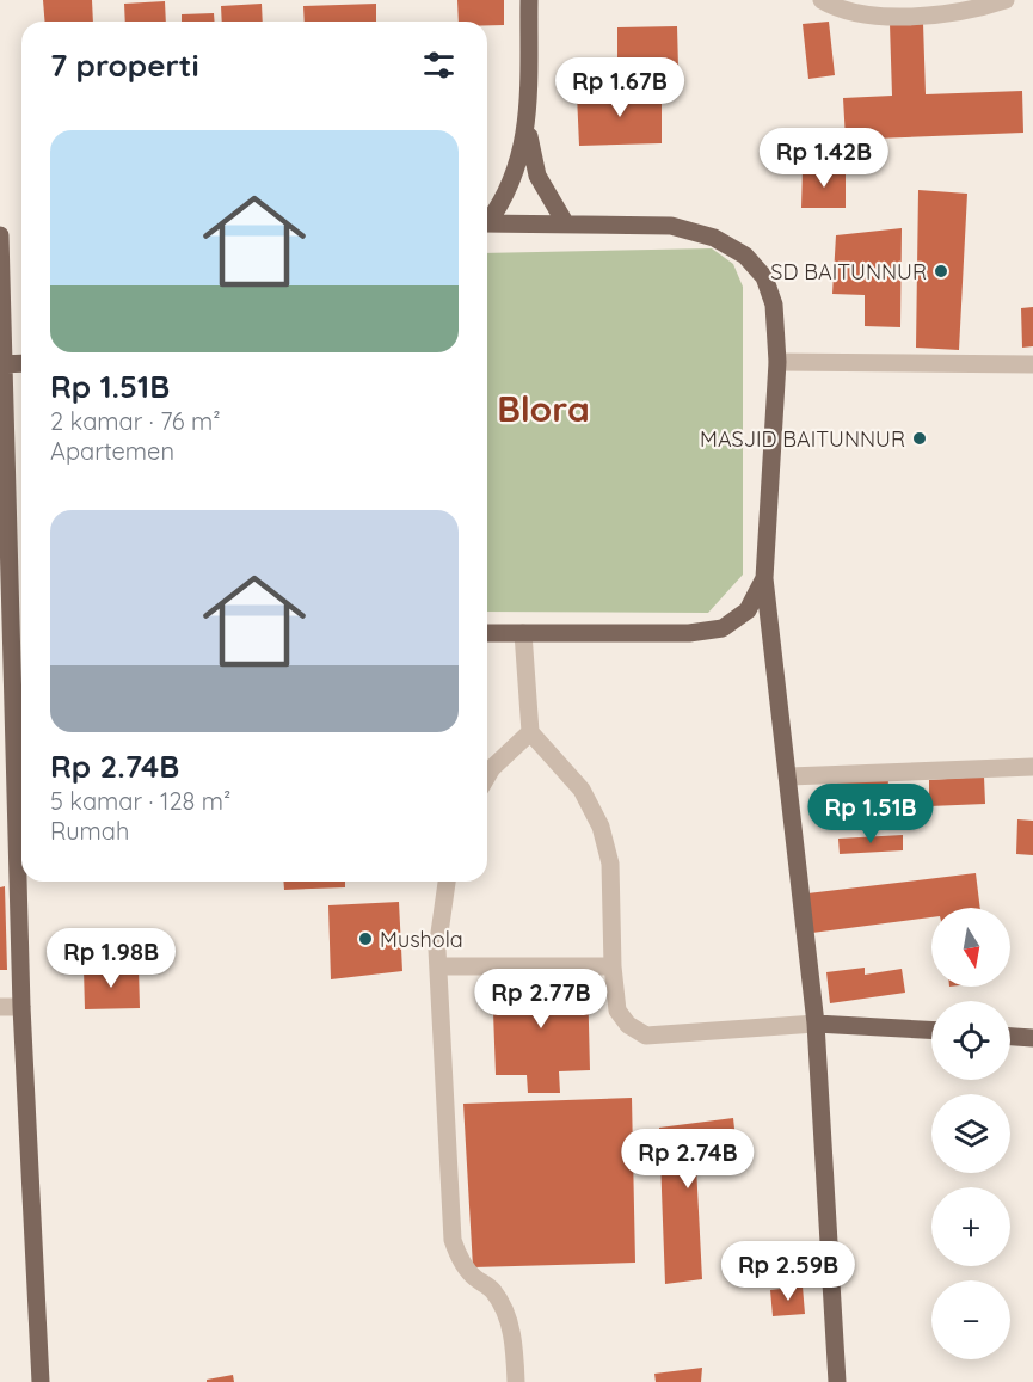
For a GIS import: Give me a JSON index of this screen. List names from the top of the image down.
{
  "districts": ["Blora"],
  "places": ["SD BAITUNNUR", "MASJID BAITUNNUR", "Mushola"],
  "north": "bottom",
  "page": {
    "heading": "7 properti",
    "price": [
      "Rp 1.67B",
      "Rp 1.42B",
      "Rp 1.51B",
      "Rp 1.98B",
      "Rp 2.77B",
      "Rp 2.74B",
      "Rp 2.59B"
    ],
    "list": [
      {
        "name": "Rp 1.51B",
        "note": "2 kamar · 76 m² · Apartemen"
      },
      {
        "name": "Rp 2.74B",
        "note": "5 kamar · 128 m² · Rumah"
      }
    ],
    "map_buttons": ["+", "−"]
  }
}
